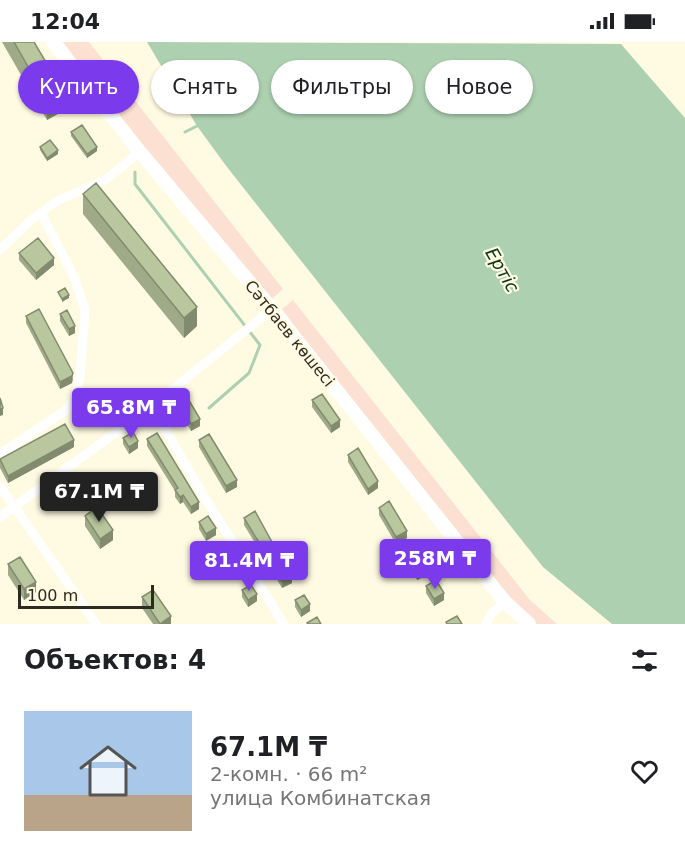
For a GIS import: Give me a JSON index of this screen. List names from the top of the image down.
{
  "streets": {
    "main road": ["Сәтбаев көшесі"]
  },
  "water": ["Ертіс"],
  "scale_bar": "100 m",
  "page": {
    "status": "12:04",
    "chip": [
      "Купить",
      "Снять",
      "Фильтры",
      "Новое"
    ],
    "price": [
      "65.8M ₸",
      "67.1M ₸",
      "258M ₸",
      "81.4M ₸"
    ],
    "scale": "100 m",
    "heading": "Объектов: 4",
    "list": [
      {
        "name": "67.1M ₸",
        "note": "2-комн. · 66 m² · улица Комбинатская"
      }
    ]
  }
}
